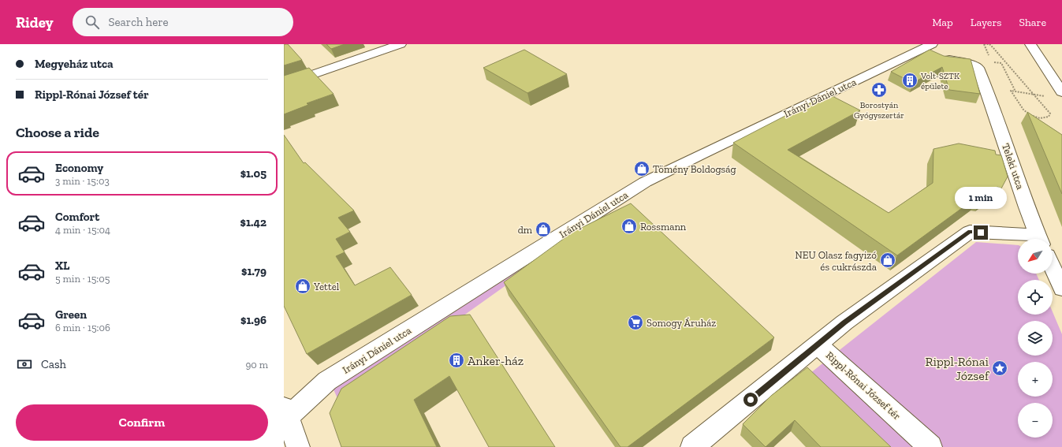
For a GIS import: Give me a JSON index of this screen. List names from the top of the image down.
{
  "streets": {
    "street": ["Irányi Dániel utca", "Teleki utca", "Rippl-Rónai József tér"]
  },
  "crossings": [
    ["Irányi Dániel utca", "Teleki utca"]
  ],
  "places": {
    "building": ["Volt-SZTK épülete", "Anker-ház"],
    "pharmacy": ["Borostyán Gyógyszertár"],
    "shop": [
      "Tömény Boldogság",
      "Rossmann",
      "dm",
      "NEU Olasz fagyizó és cukrászda",
      "Yettel"
    ],
    "supermarket": ["Somogy Áruház"],
    "place": ["Rippl-Rónai József"]
  },
  "north": "bottom left",
  "page": {
    "header": "Ridey",
    "search": "Search here",
    "nav": ["Map", "Layers", "Share"],
    "banner": ["Megyeház utca", "Rippl-Rónai József tér"],
    "heading": "Choose a ride",
    "list": [
      {
        "name": "Economy",
        "note": "3 min · 15:03",
        "value": "$1.05"
      },
      {
        "name": "Comfort",
        "note": "4 min · 15:04",
        "value": "$1.42"
      },
      {
        "name": "XL",
        "note": "5 min · 15:05",
        "value": "$1.79"
      },
      {
        "name": "Green",
        "note": "6 min · 15:06",
        "value": "$1.96"
      }
    ],
    "bubble": "1 min",
    "map_buttons": ["+", "−"],
    "pay": ["Cash", "90 m"],
    "buttons": "Confirm"
  }
}
